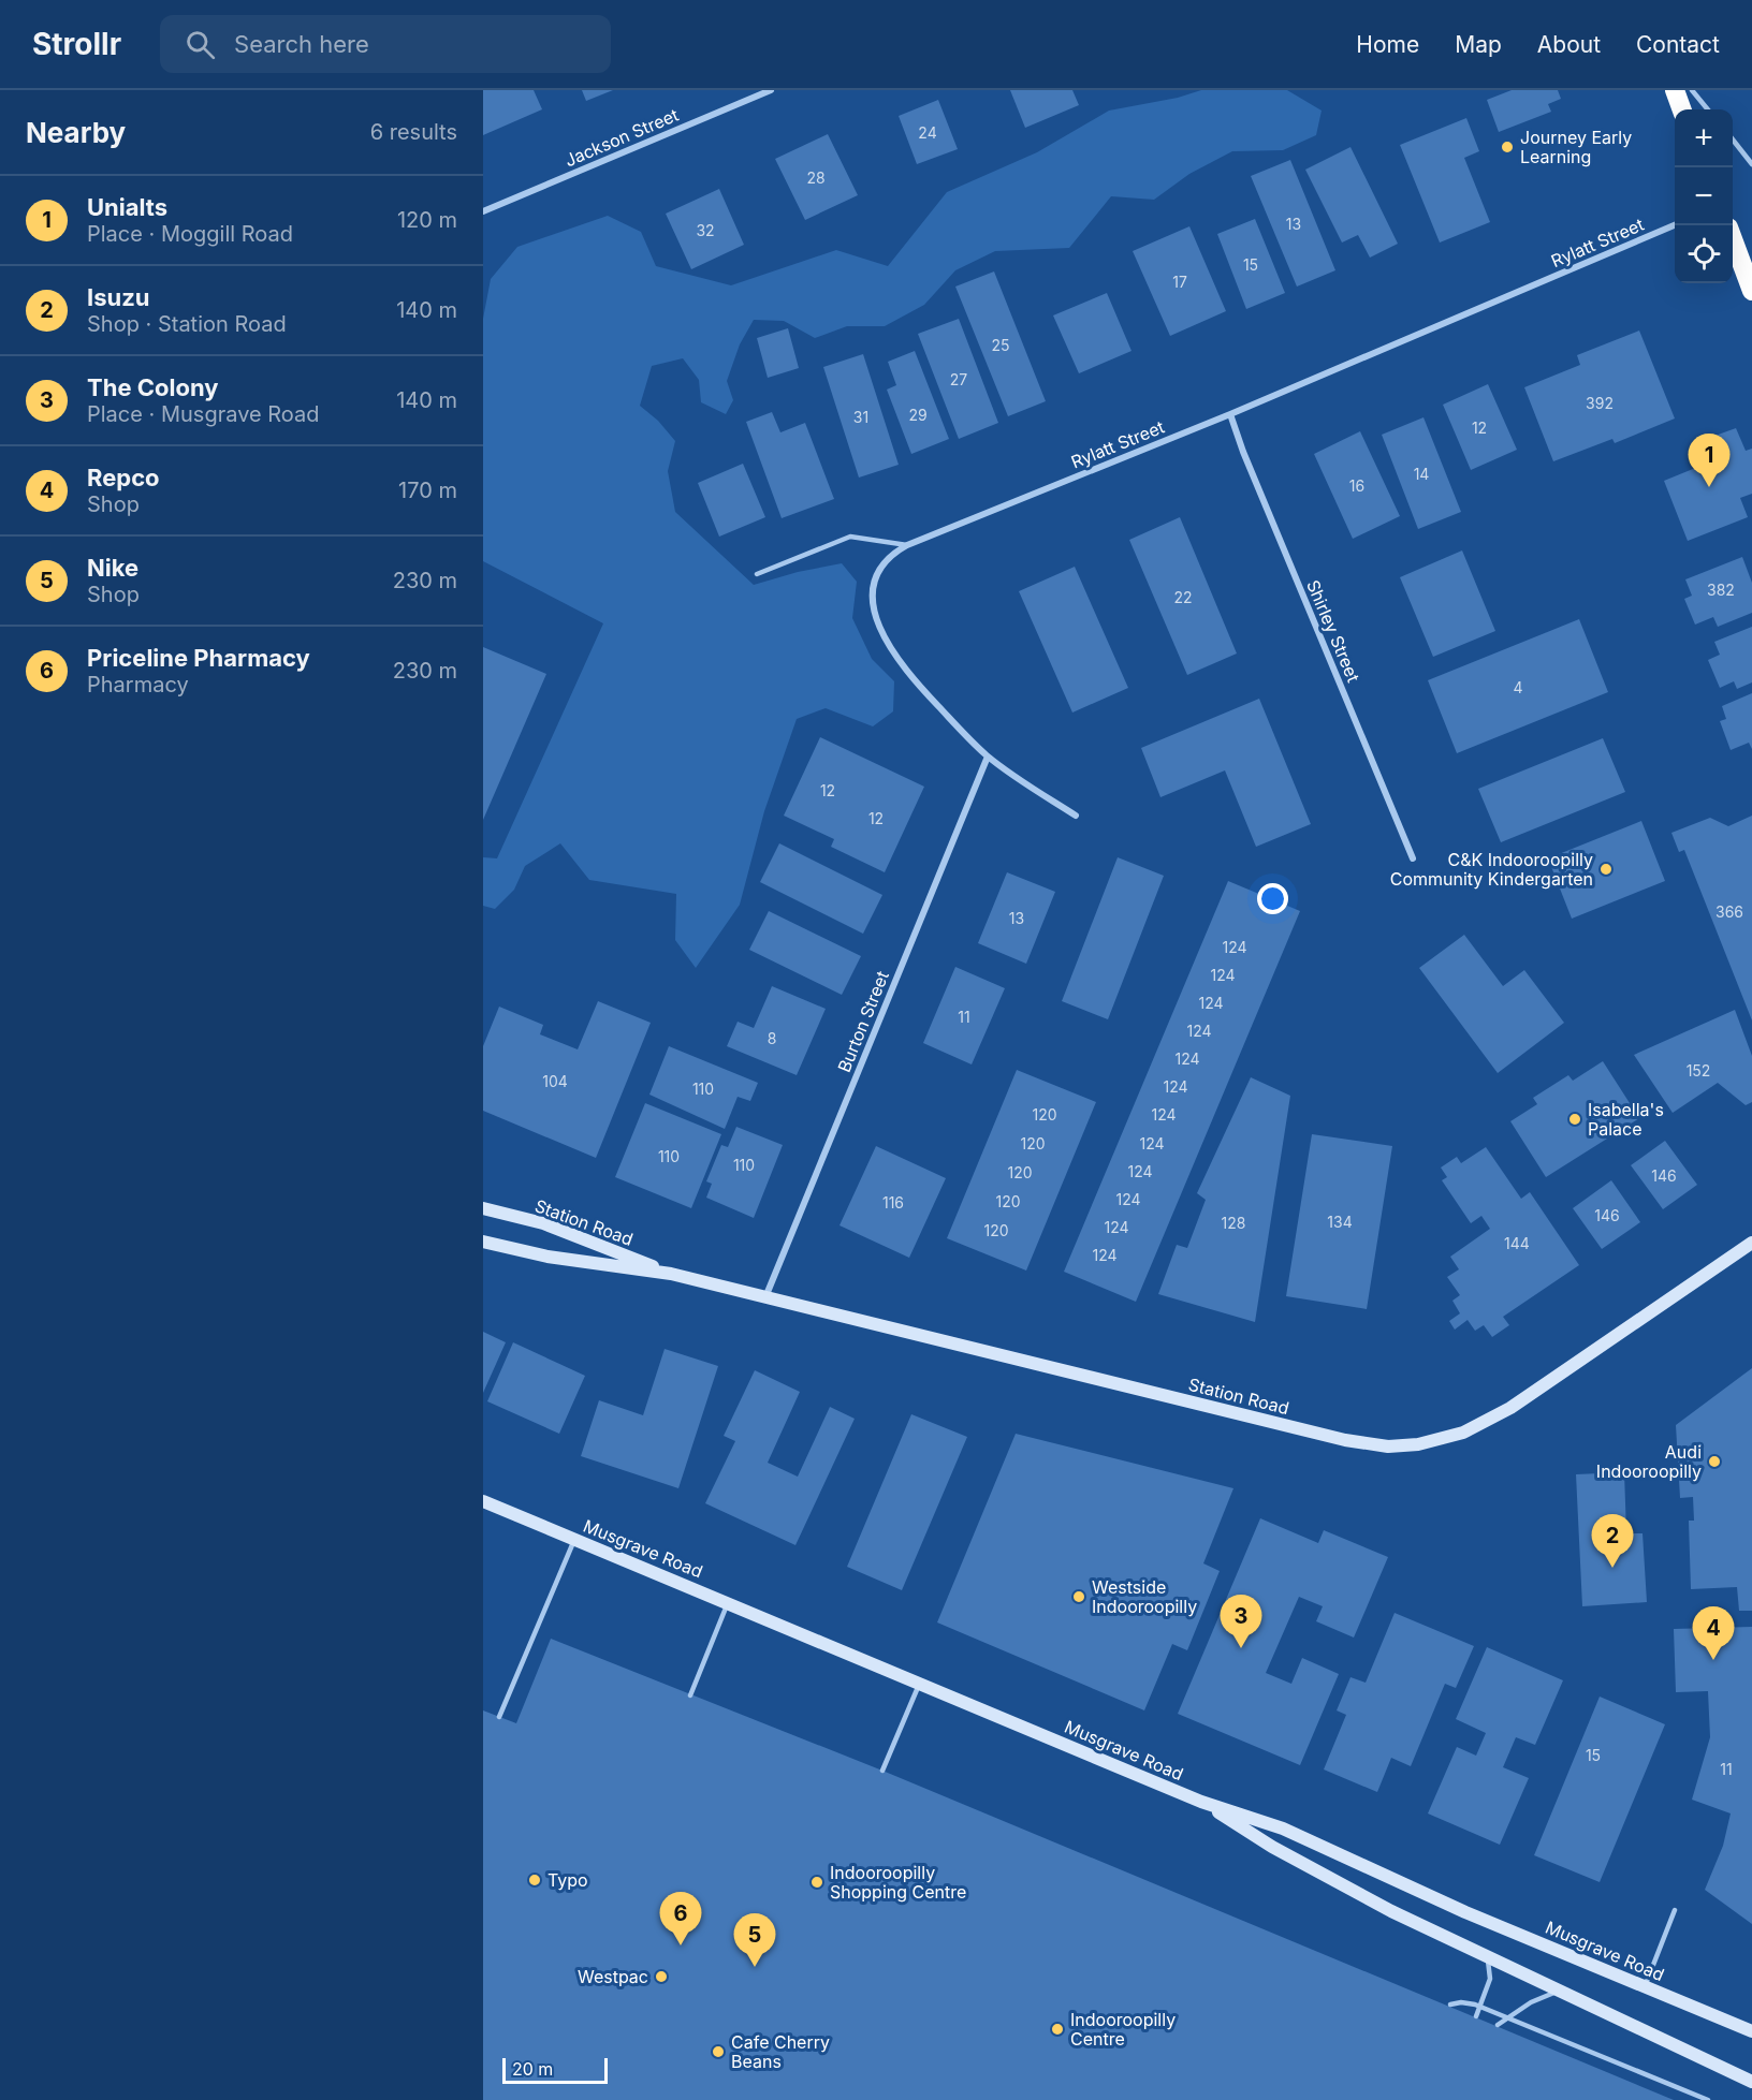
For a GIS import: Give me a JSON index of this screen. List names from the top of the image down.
{
  "streets": {
    "street": [
      "Jackson Street",
      "Rylatt Street",
      "Shirley Street",
      "Burton Street",
      "Station Road",
      "Musgrave Road"
    ]
  },
  "crossings": [
    ["Rylatt Street", "Shirley Street"],
    ["Rylatt Street", "Burton Street"],
    ["Burton Street", "Station Road"]
  ],
  "places": [
    "Journey Early Learning",
    "C&K Indooroopilly Community Kindergarten",
    "Isabella's Palace",
    "Audi Indooroopilly",
    "Westside Indooroopilly",
    "Typo",
    "Indooroopilly Shopping Centre",
    "Westpac",
    "Indooroopilly Centre",
    "Cafe Cherry Beans"
  ],
  "house_numbers": [
    "24",
    "28",
    "13",
    "32",
    "15",
    "17",
    "25",
    "27",
    "392",
    "29",
    "31",
    "12",
    "14",
    "16",
    "382",
    "22",
    "4",
    "12",
    "12",
    "366",
    "13",
    "124",
    "124",
    "124",
    "11",
    "124",
    "8",
    "124",
    "152",
    "104",
    "124",
    "110",
    "120",
    "124",
    "120",
    "124",
    "110",
    "110",
    "124",
    "120",
    "146",
    "124",
    "120",
    "116",
    "146",
    "134",
    "128",
    "124",
    "120",
    "144",
    "124",
    "15",
    "11"
  ],
  "scale_bar": "20 m",
  "page": {
    "header": "Strollr",
    "search": "Search here",
    "nav": [
      "Home",
      "Map",
      "About",
      "Contact"
    ],
    "heading": ["Nearby", "6 results"],
    "map_buttons": ["+", "−"],
    "list": [
      {
        "mark": "1",
        "name": "Unialts",
        "note": "Place · Moggill Road",
        "value": "120 m"
      },
      {
        "mark": "2",
        "name": "Isuzu",
        "note": "Shop · Station Road",
        "value": "140 m"
      },
      {
        "mark": "3",
        "name": "The Colony",
        "note": "Place · Musgrave Road",
        "value": "140 m"
      },
      {
        "mark": "4",
        "name": "Repco",
        "note": "Shop",
        "value": "170 m"
      },
      {
        "mark": "5",
        "name": "Nike",
        "note": "Shop",
        "value": "230 m"
      },
      {
        "mark": "6",
        "name": "Priceline Pharmacy",
        "note": "Pharmacy",
        "value": "230 m"
      }
    ],
    "pins": [
      "1",
      "2",
      "3",
      "4",
      "6",
      "5"
    ],
    "scale": "20 m"
  }
}
